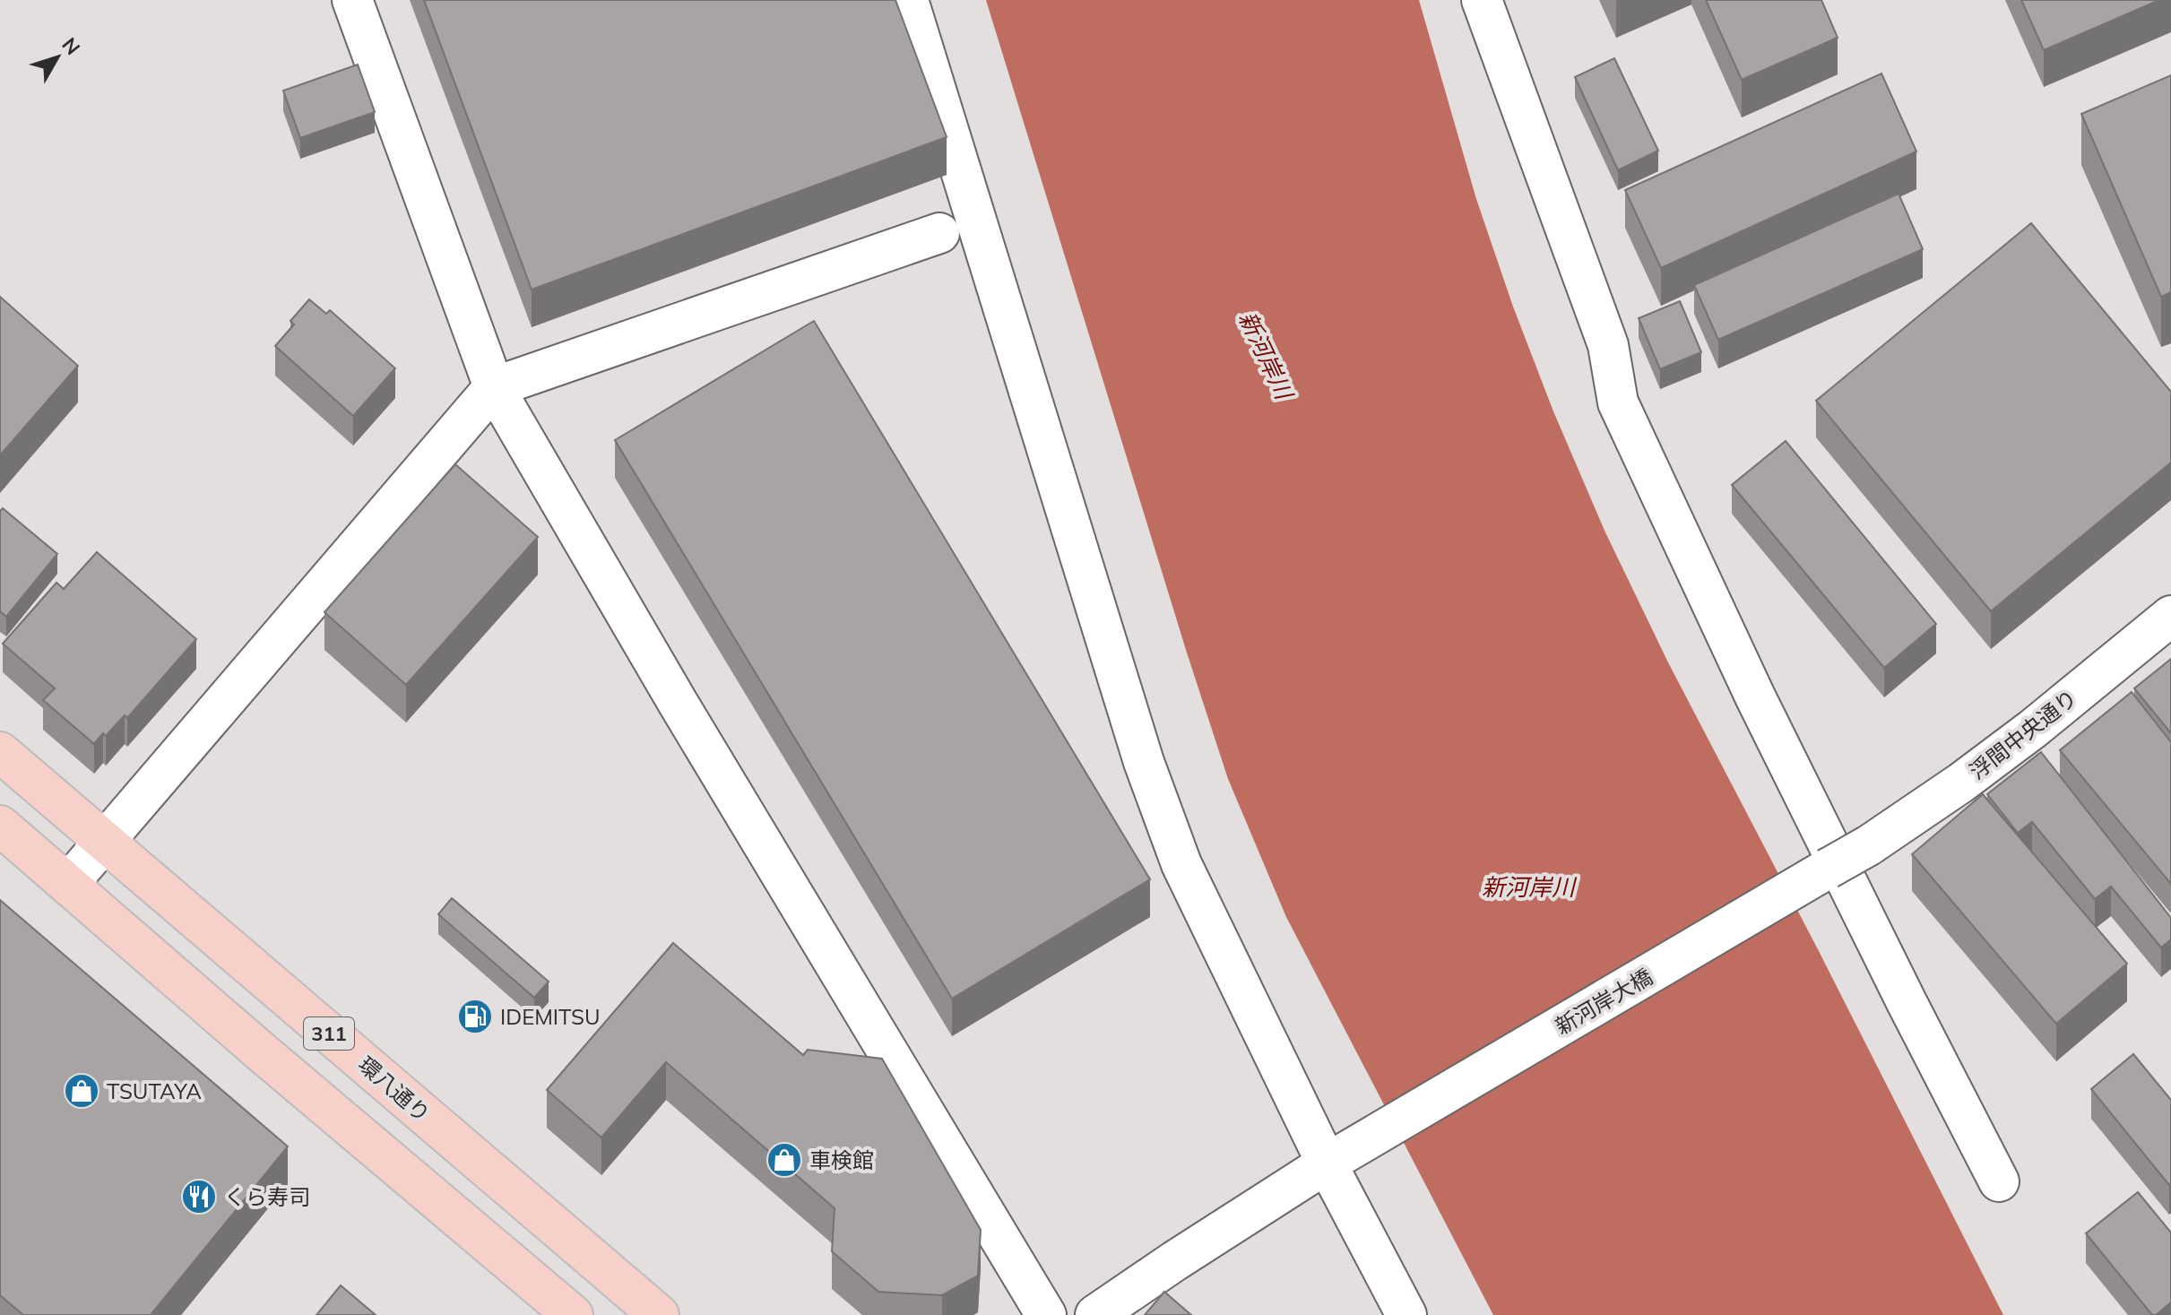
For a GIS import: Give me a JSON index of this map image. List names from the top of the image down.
{
  "streets": {
    "main road": ["311", "環八通り"],
    "street": ["浮間中央通り", "新河岸大橋"]
  },
  "crossings": [
    ["浮間中央通り", "新河岸大橋"]
  ],
  "water": ["新河岸川"],
  "places": {
    "fuel station": ["IDEMITSU"],
    "shop": ["TSUTAYA", "車検館"],
    "restaurant": ["くら寿司"]
  },
  "north": "top right"
}
